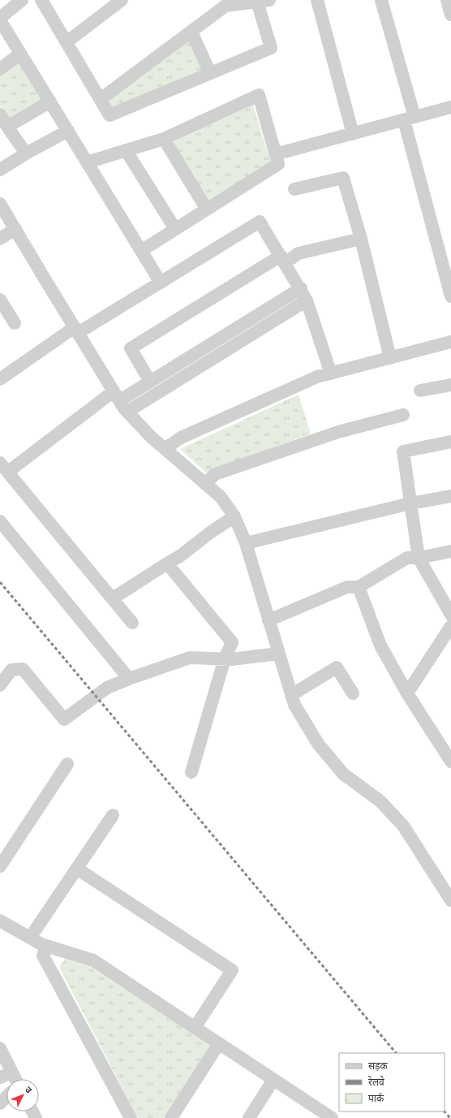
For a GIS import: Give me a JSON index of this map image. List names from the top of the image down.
{
  "legend": ["सड़क", "रेलवे", "पार्क"],
  "north": "top right"
}
